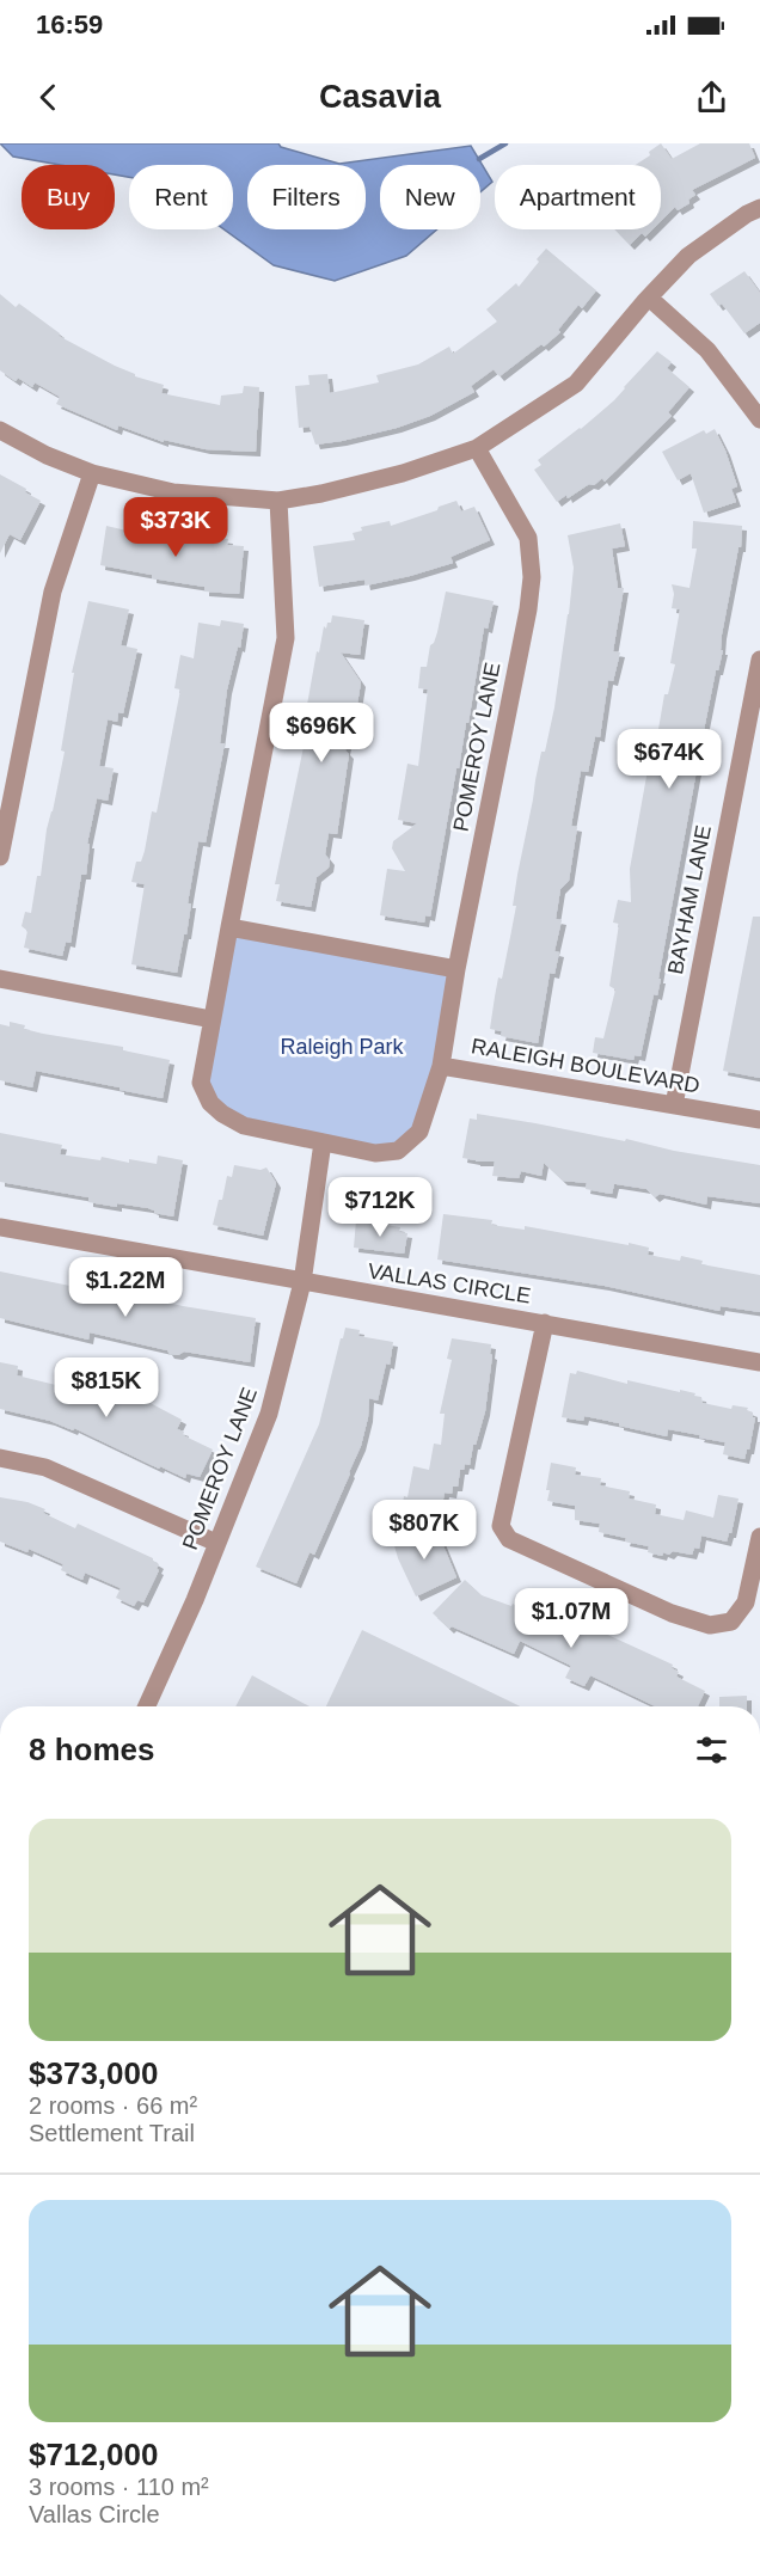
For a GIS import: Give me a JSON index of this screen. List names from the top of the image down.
{
  "streets": {
    "street": [
      "POMEROY LANE",
      "BAYHAM LANE",
      "RALEIGH BOULEVARD",
      "VALLAS CIRCLE"
    ]
  },
  "crossings": [
    ["POMEROY LANE", "RALEIGH BOULEVARD"],
    ["POMEROY LANE", "VALLAS CIRCLE"],
    ["BAYHAM LANE", "RALEIGH BOULEVARD"]
  ],
  "parks": ["Raleigh Park"],
  "page": {
    "status": "16:59",
    "header": "Casavia",
    "chip": [
      "Buy",
      "Rent",
      "Filters",
      "New",
      "Apartment"
    ],
    "price": [
      "$373K",
      "$696K",
      "$674K",
      "$712K",
      "$1.22M",
      "$815K",
      "$807K",
      "$1.07M"
    ],
    "heading": "8 homes",
    "list": [
      {
        "name": "$373,000",
        "note": "2 rooms · 66 m² · Settlement Trail"
      },
      {
        "name": "$712,000",
        "note": "3 rooms · 110 m² · Vallas Circle"
      }
    ]
  }
}
